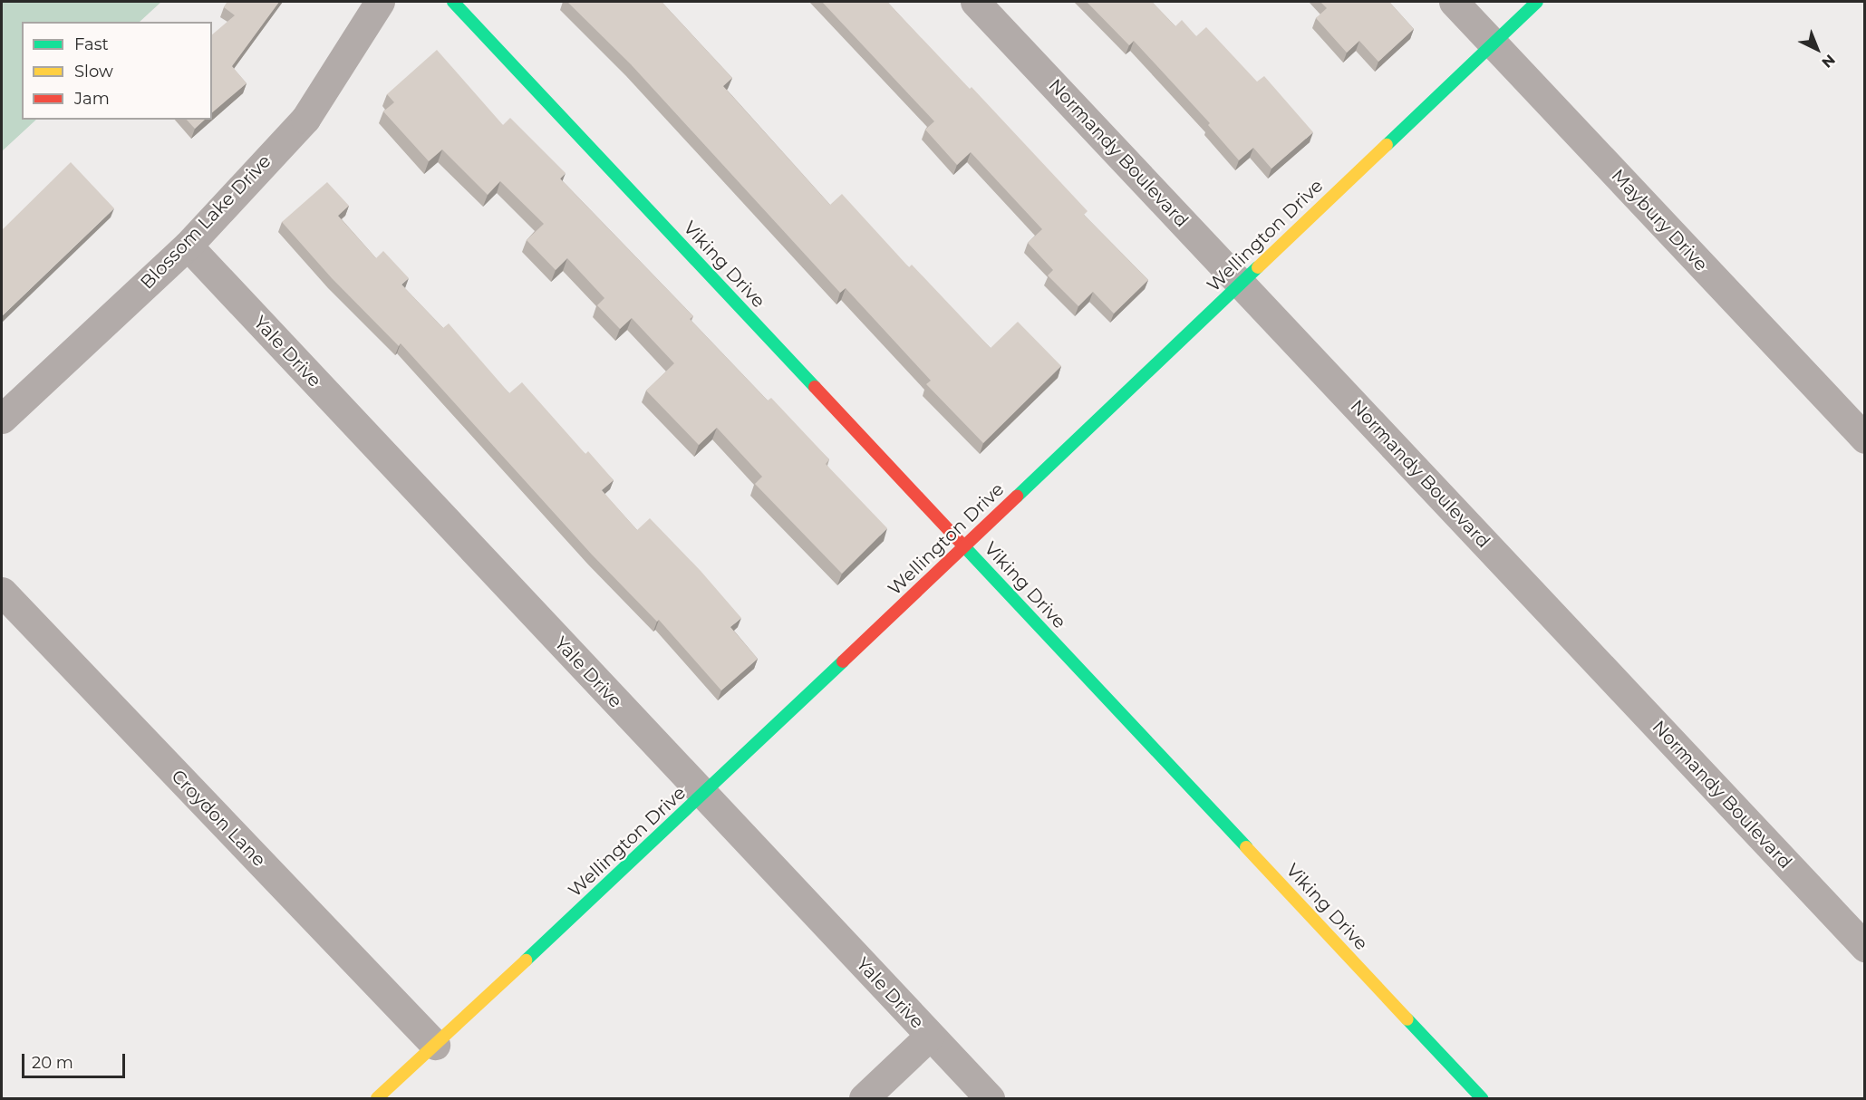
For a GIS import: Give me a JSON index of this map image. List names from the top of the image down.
{
  "streets": {
    "street": [
      "Normandy Boulevard",
      "Maybury Drive",
      "Blossom Lake Drive",
      "Wellington Drive",
      "Viking Drive",
      "Yale Drive",
      "Croydon Lane"
    ]
  },
  "crossings": [
    ["Normandy Boulevard", "Wellington Drive"],
    ["Maybury Drive", "Wellington Drive"],
    ["Blossom Lake Drive", "Yale Drive"],
    ["Wellington Drive", "Viking Drive"],
    ["Wellington Drive", "Yale Drive"],
    ["Wellington Drive", "Croydon Lane"]
  ],
  "legend": ["Fast", "Slow", "Jam"],
  "scale_bar": "20 m",
  "north": "bottom right"
}
